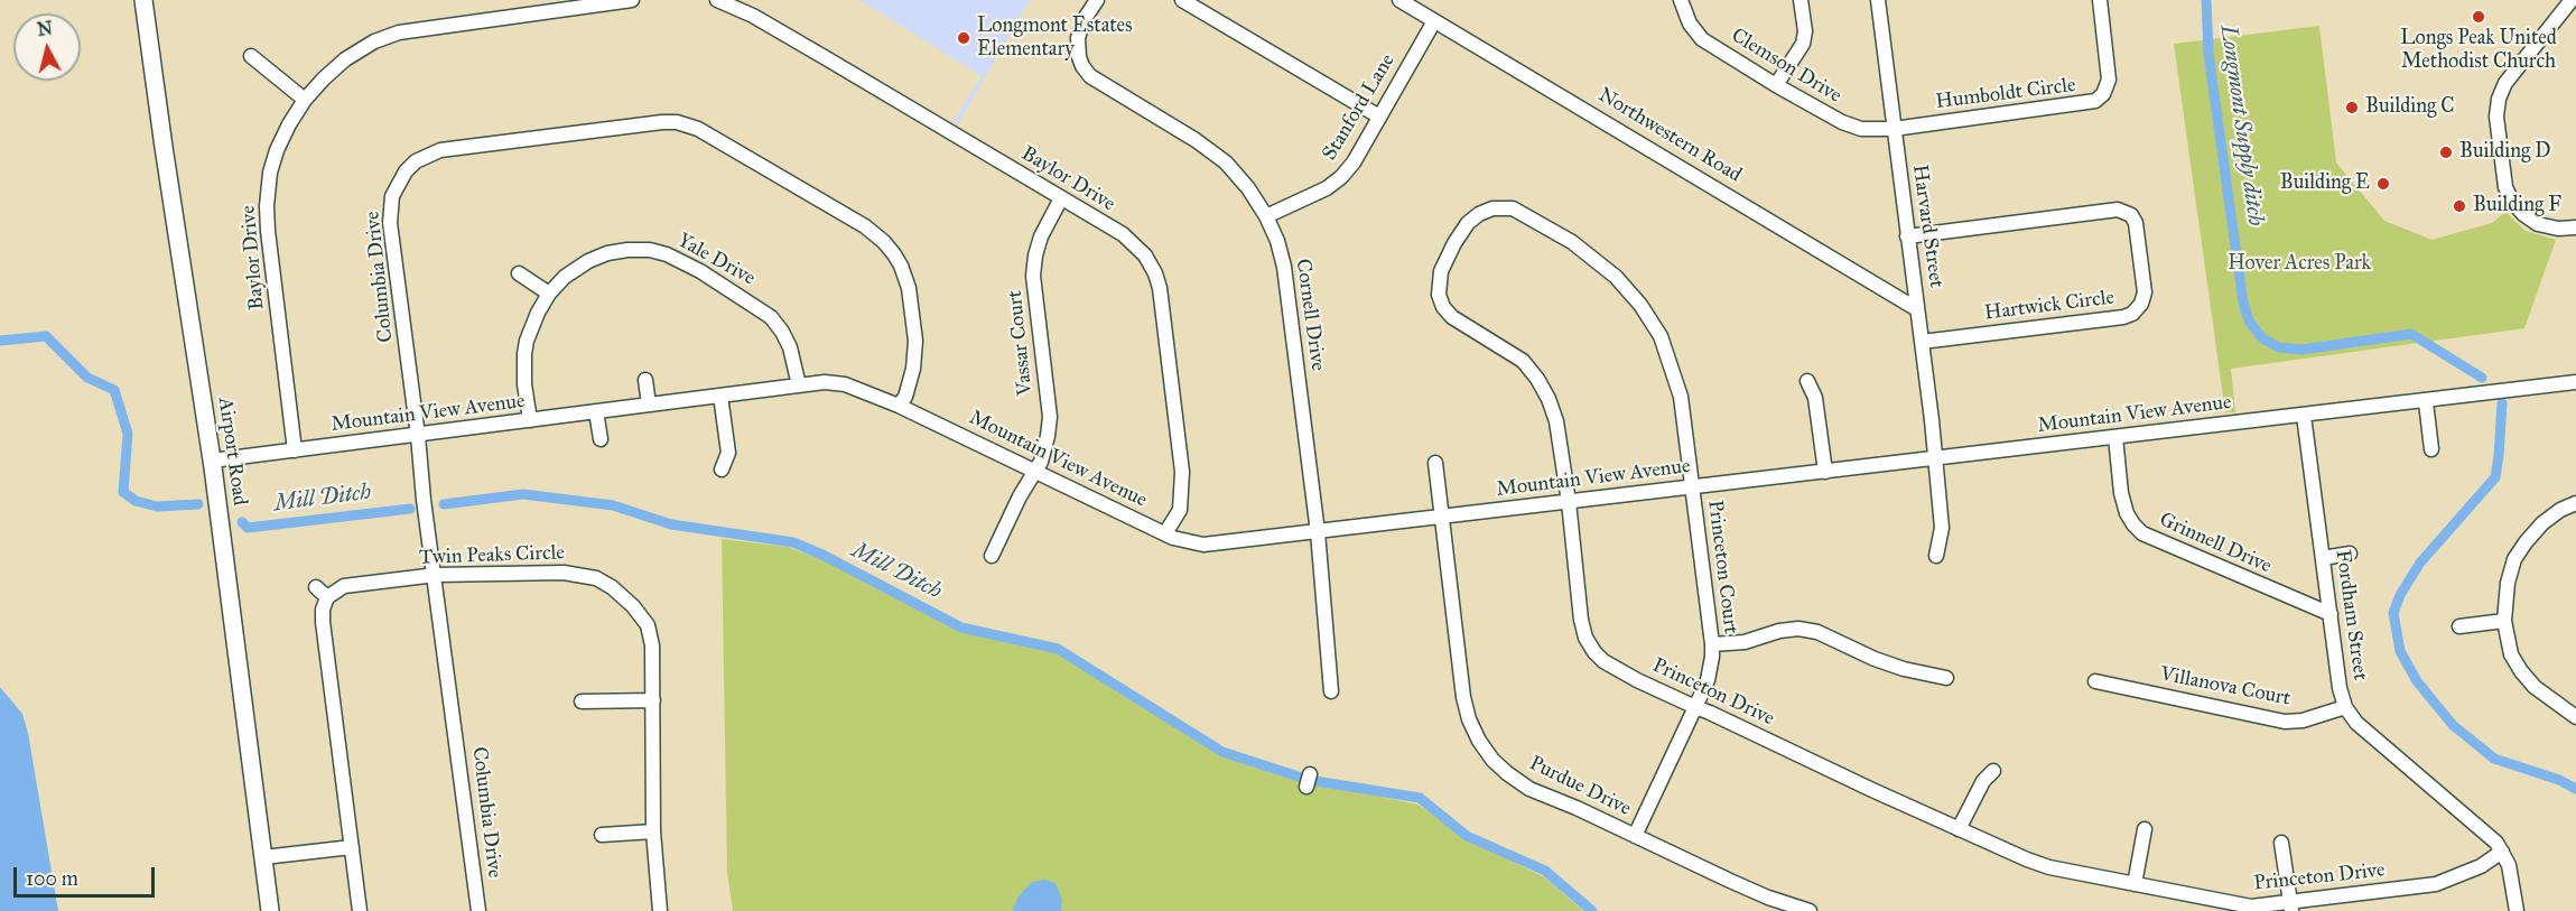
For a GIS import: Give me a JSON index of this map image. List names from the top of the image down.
{
  "streets": {
    "main road": ["Airport Road"],
    "street": [
      "Clemson Drive",
      "Humboldt Circle",
      "Stanford Lane",
      "Northwestern Road",
      "Baylor Drive",
      "Harvard Street",
      "Yale Drive",
      "Columbia Drive",
      "Hartwick Circle",
      "Cornell Drive",
      "Vassar Court",
      "Mountain View Avenue",
      "Grinnell Drive",
      "Twin Peaks Circle",
      "Princeton Court",
      "Fordham Street",
      "Villanova Court",
      "Princeton Drive",
      "Purdue Drive"
    ]
  },
  "crossings": [
    ["Clemson Drive", "Humboldt Circle"],
    ["Clemson Drive", "Harvard Street"],
    ["Humboldt Circle", "Harvard Street"],
    ["Stanford Lane", "Northwestern Road"],
    ["Stanford Lane", "Cornell Drive"],
    ["Northwestern Road", "Harvard Street"],
    ["Baylor Drive", "Vassar Court"],
    ["Baylor Drive", "Mountain View Avenue"],
    ["Harvard Street", "Hartwick Circle"],
    ["Harvard Street", "Mountain View Avenue"],
    ["Yale Drive", "Mountain View Avenue"],
    ["Columbia Drive", "Mountain View Avenue"],
    ["Columbia Drive", "Twin Peaks Circle"],
    ["Cornell Drive", "Mountain View Avenue"],
    ["Vassar Court", "Mountain View Avenue"],
    ["Mountain View Avenue", "Airport Road"],
    ["Mountain View Avenue", "Grinnell Drive"],
    ["Mountain View Avenue", "Princeton Court"],
    ["Mountain View Avenue", "Fordham Street"],
    ["Mountain View Avenue", "Princeton Drive"],
    ["Mountain View Avenue", "Purdue Drive"],
    ["Grinnell Drive", "Fordham Street"],
    ["Princeton Court", "Princeton Drive"],
    ["Princeton Court", "Purdue Drive"],
    ["Fordham Street", "Villanova Court"],
    ["Fordham Street", "Princeton Drive"]
  ],
  "water": ["Longmont Supply ditch", "Mill Ditch"],
  "parks": ["Hover Acres Park"],
  "places": [
    "Longs Peak United Methodist Church",
    "Longmont Estates Elementary",
    "Building C",
    "Building D",
    "Building E",
    "Building F"
  ],
  "scale_bar": "100 m",
  "north": "top"
}
